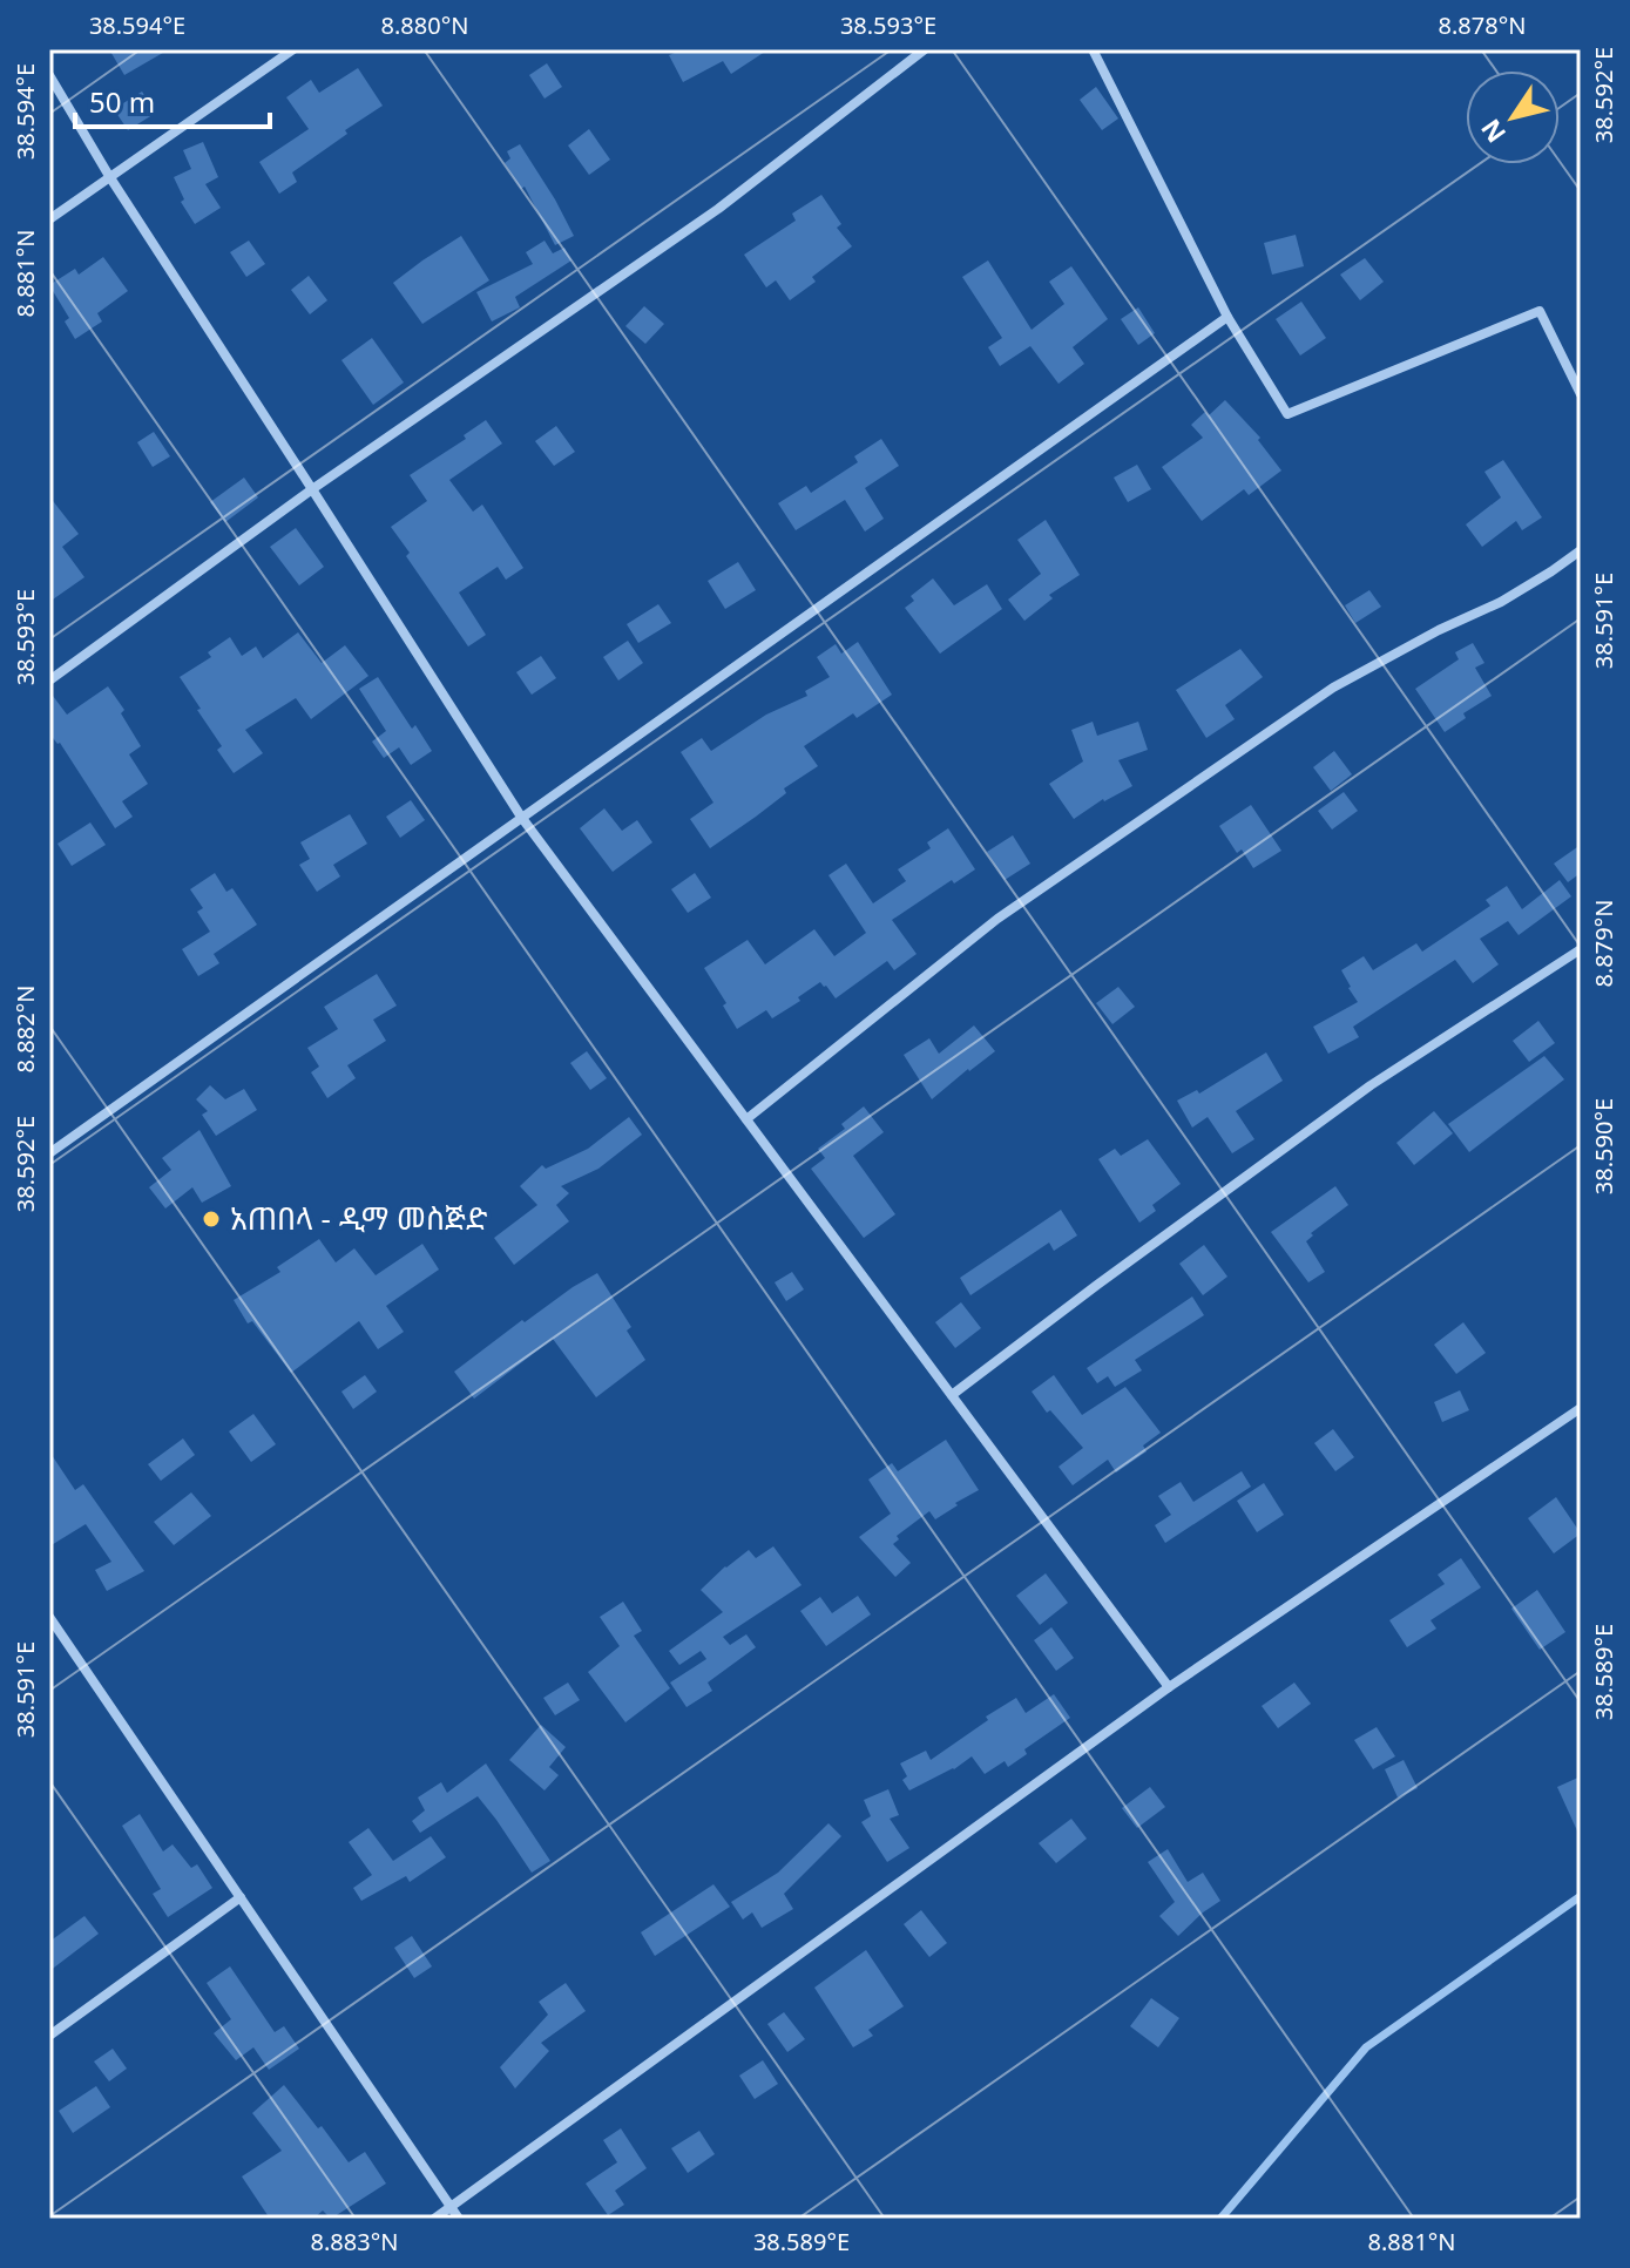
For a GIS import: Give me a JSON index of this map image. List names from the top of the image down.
{
  "places": ["አጠበላ - ዲማ መስጅድ"],
  "scale_bar": "50 m",
  "north": "bottom left",
  "coordinates": [
    "38.594°E",
    "8.880°N",
    "38.593°E",
    "8.878°N",
    "38.592°E",
    "8.881°N",
    "38.591°E",
    "8.879°N",
    "8.882°N",
    "38.590°E",
    "38.589°E",
    "8.883°N"
  ]
}
